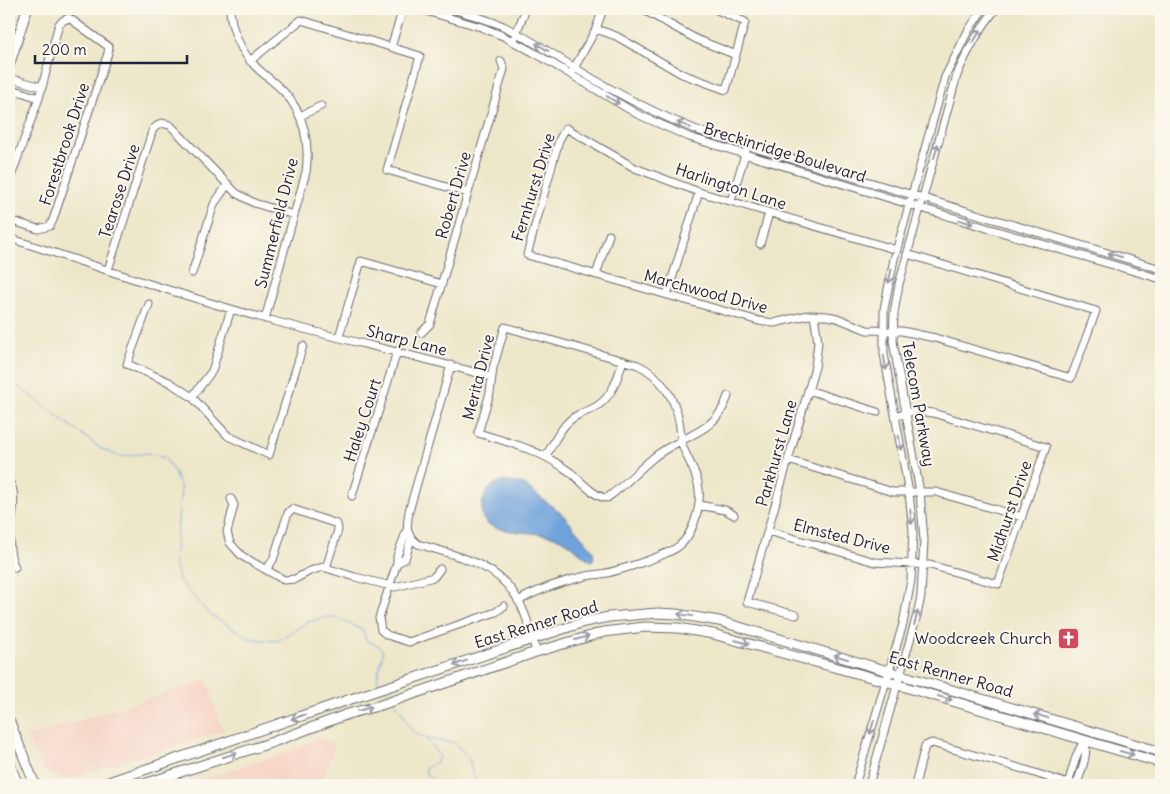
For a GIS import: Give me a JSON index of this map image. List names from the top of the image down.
{
  "streets": {
    "main road": ["East Renner Road"],
    "street": [
      "Forestbrook Drive",
      "Breckinridge Boulevard",
      "Harlington Lane",
      "Fernhurst Drive",
      "Tearose Drive",
      "Robert Drive",
      "Summerfield Drive",
      "Marchwood Drive",
      "Sharp Lane",
      "Merita Drive",
      "Telecom Parkway",
      "Haley Court",
      "Parkhurst Lane",
      "Midhurst Drive",
      "Elmsted Drive"
    ]
  },
  "crossings": [
    ["Breckinridge Boulevard", "Telecom Parkway"],
    ["Harlington Lane", "Fernhurst Drive"],
    ["Harlington Lane", "Telecom Parkway"],
    ["Fernhurst Drive", "Marchwood Drive"],
    ["Tearose Drive", "Sharp Lane"],
    ["Summerfield Drive", "Sharp Lane"],
    ["Marchwood Drive", "Telecom Parkway"],
    ["Marchwood Drive", "Parkhurst Lane"],
    ["Sharp Lane", "Haley Court"],
    ["Telecom Parkway", "Midhurst Drive"],
    ["Telecom Parkway", "Elmsted Drive"],
    ["Telecom Parkway", "East Renner Road"],
    ["Parkhurst Lane", "Elmsted Drive"],
    ["Midhurst Drive", "Elmsted Drive"]
  ],
  "places": {
    "church": ["Woodcreek Church"]
  },
  "scale_bar": "200 m"
}
